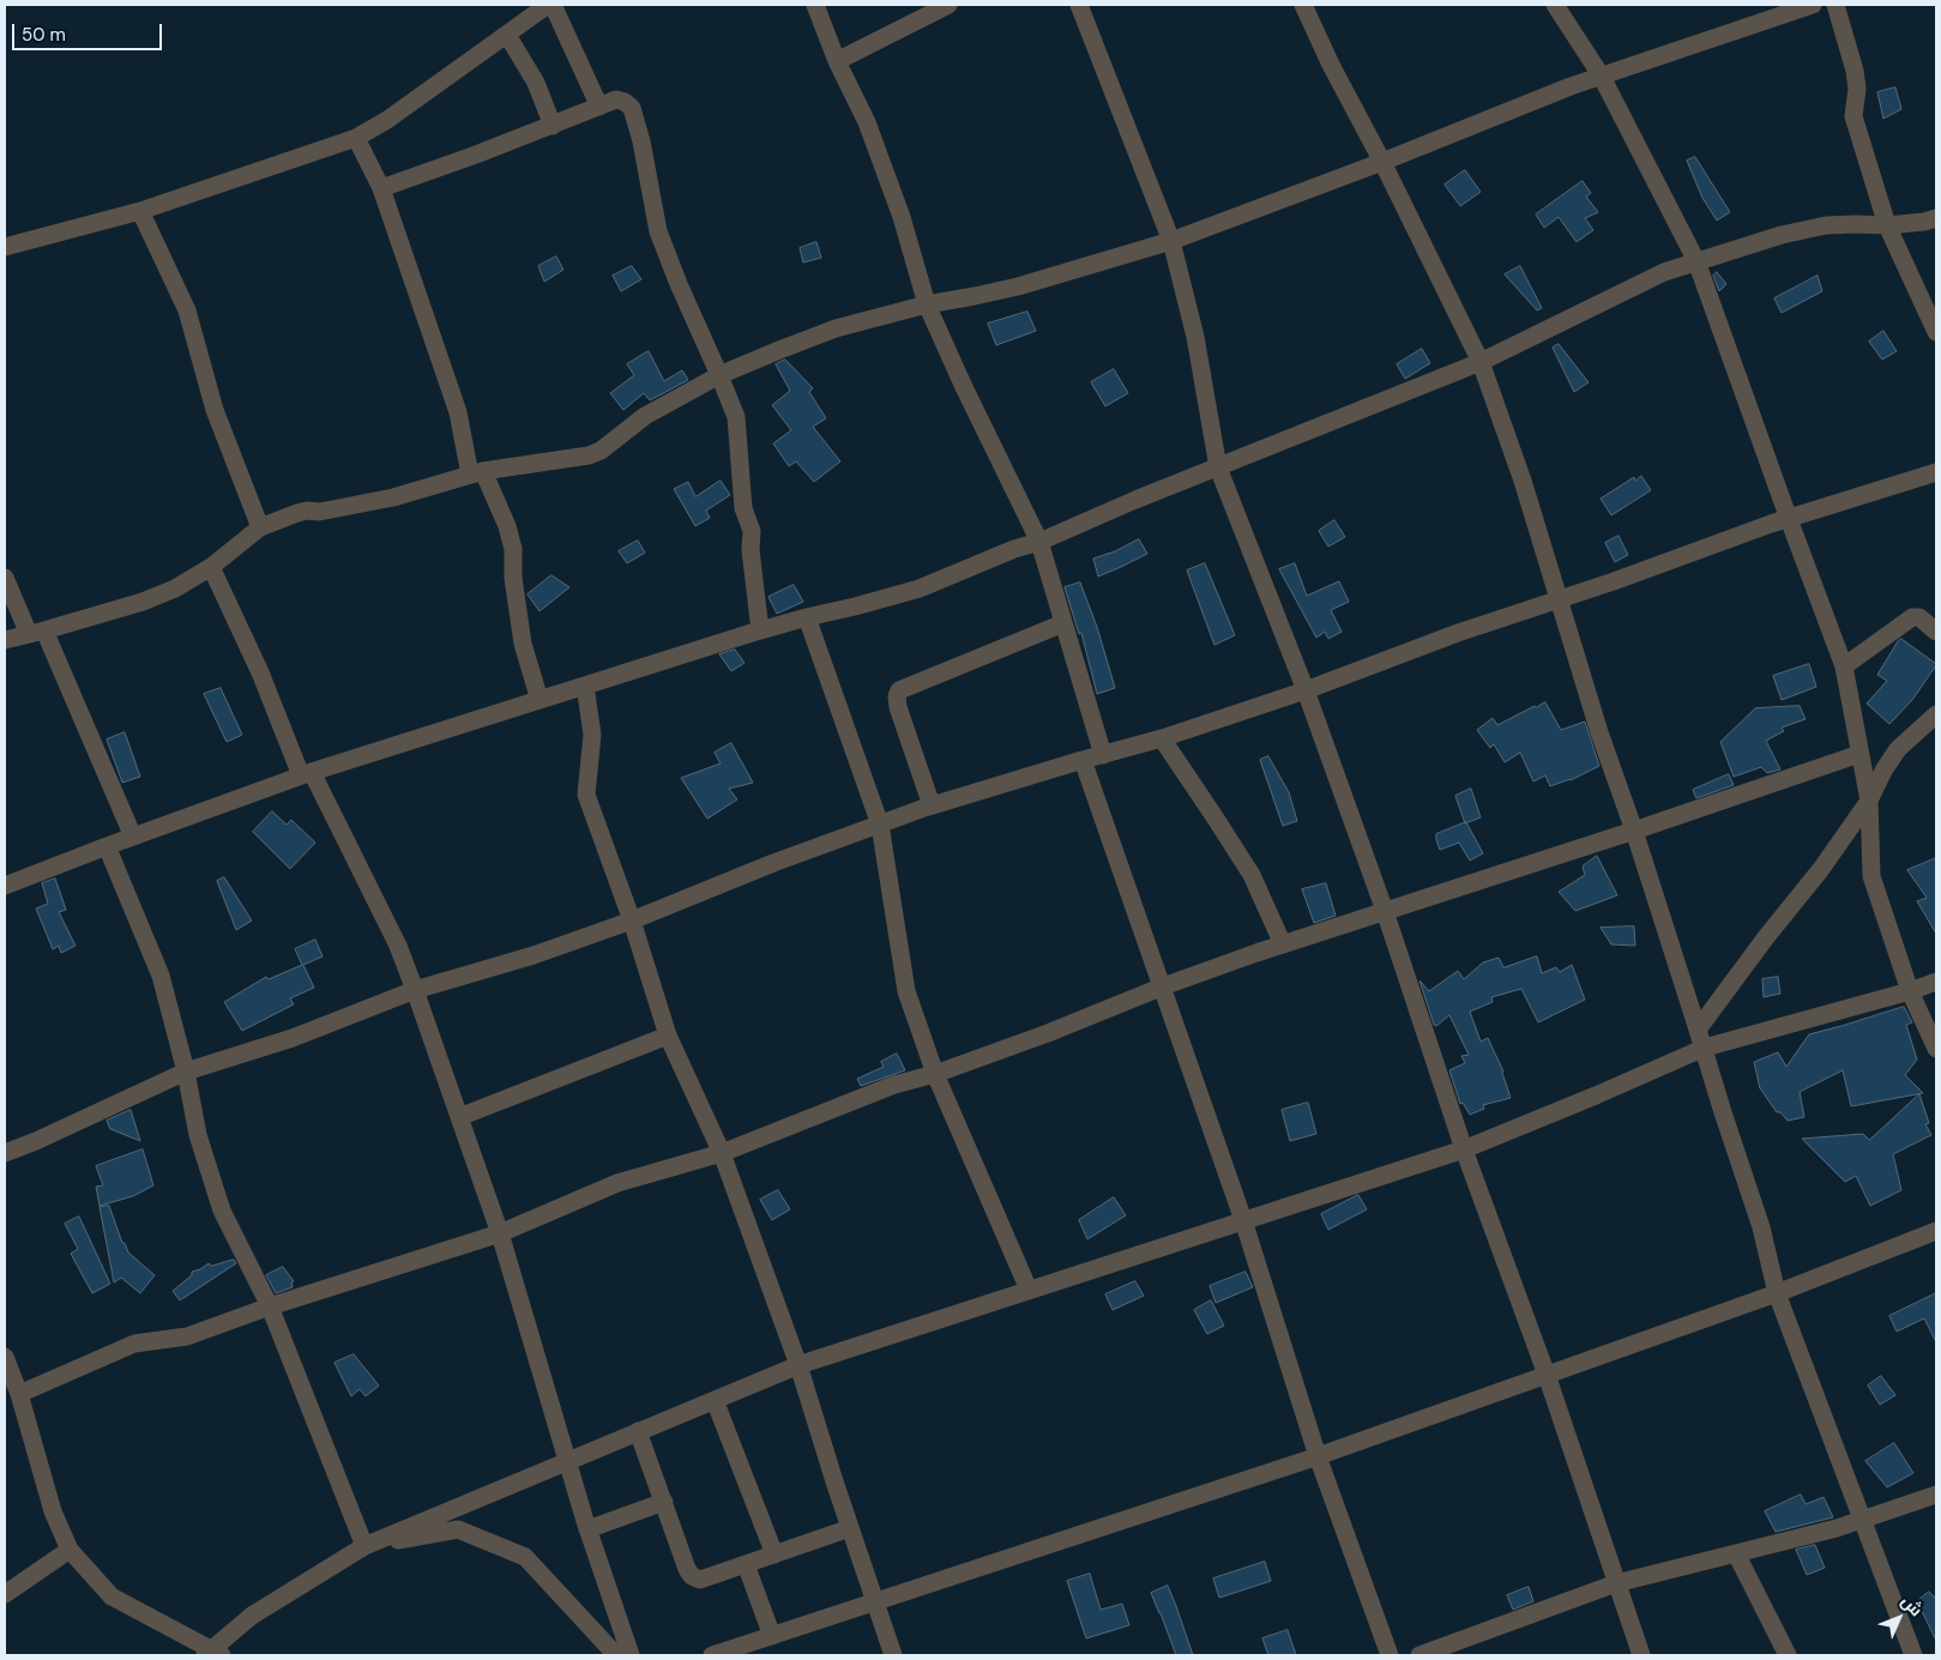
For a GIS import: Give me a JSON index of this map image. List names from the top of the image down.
{
  "scale_bar": "50 m",
  "north": "top right"
}
